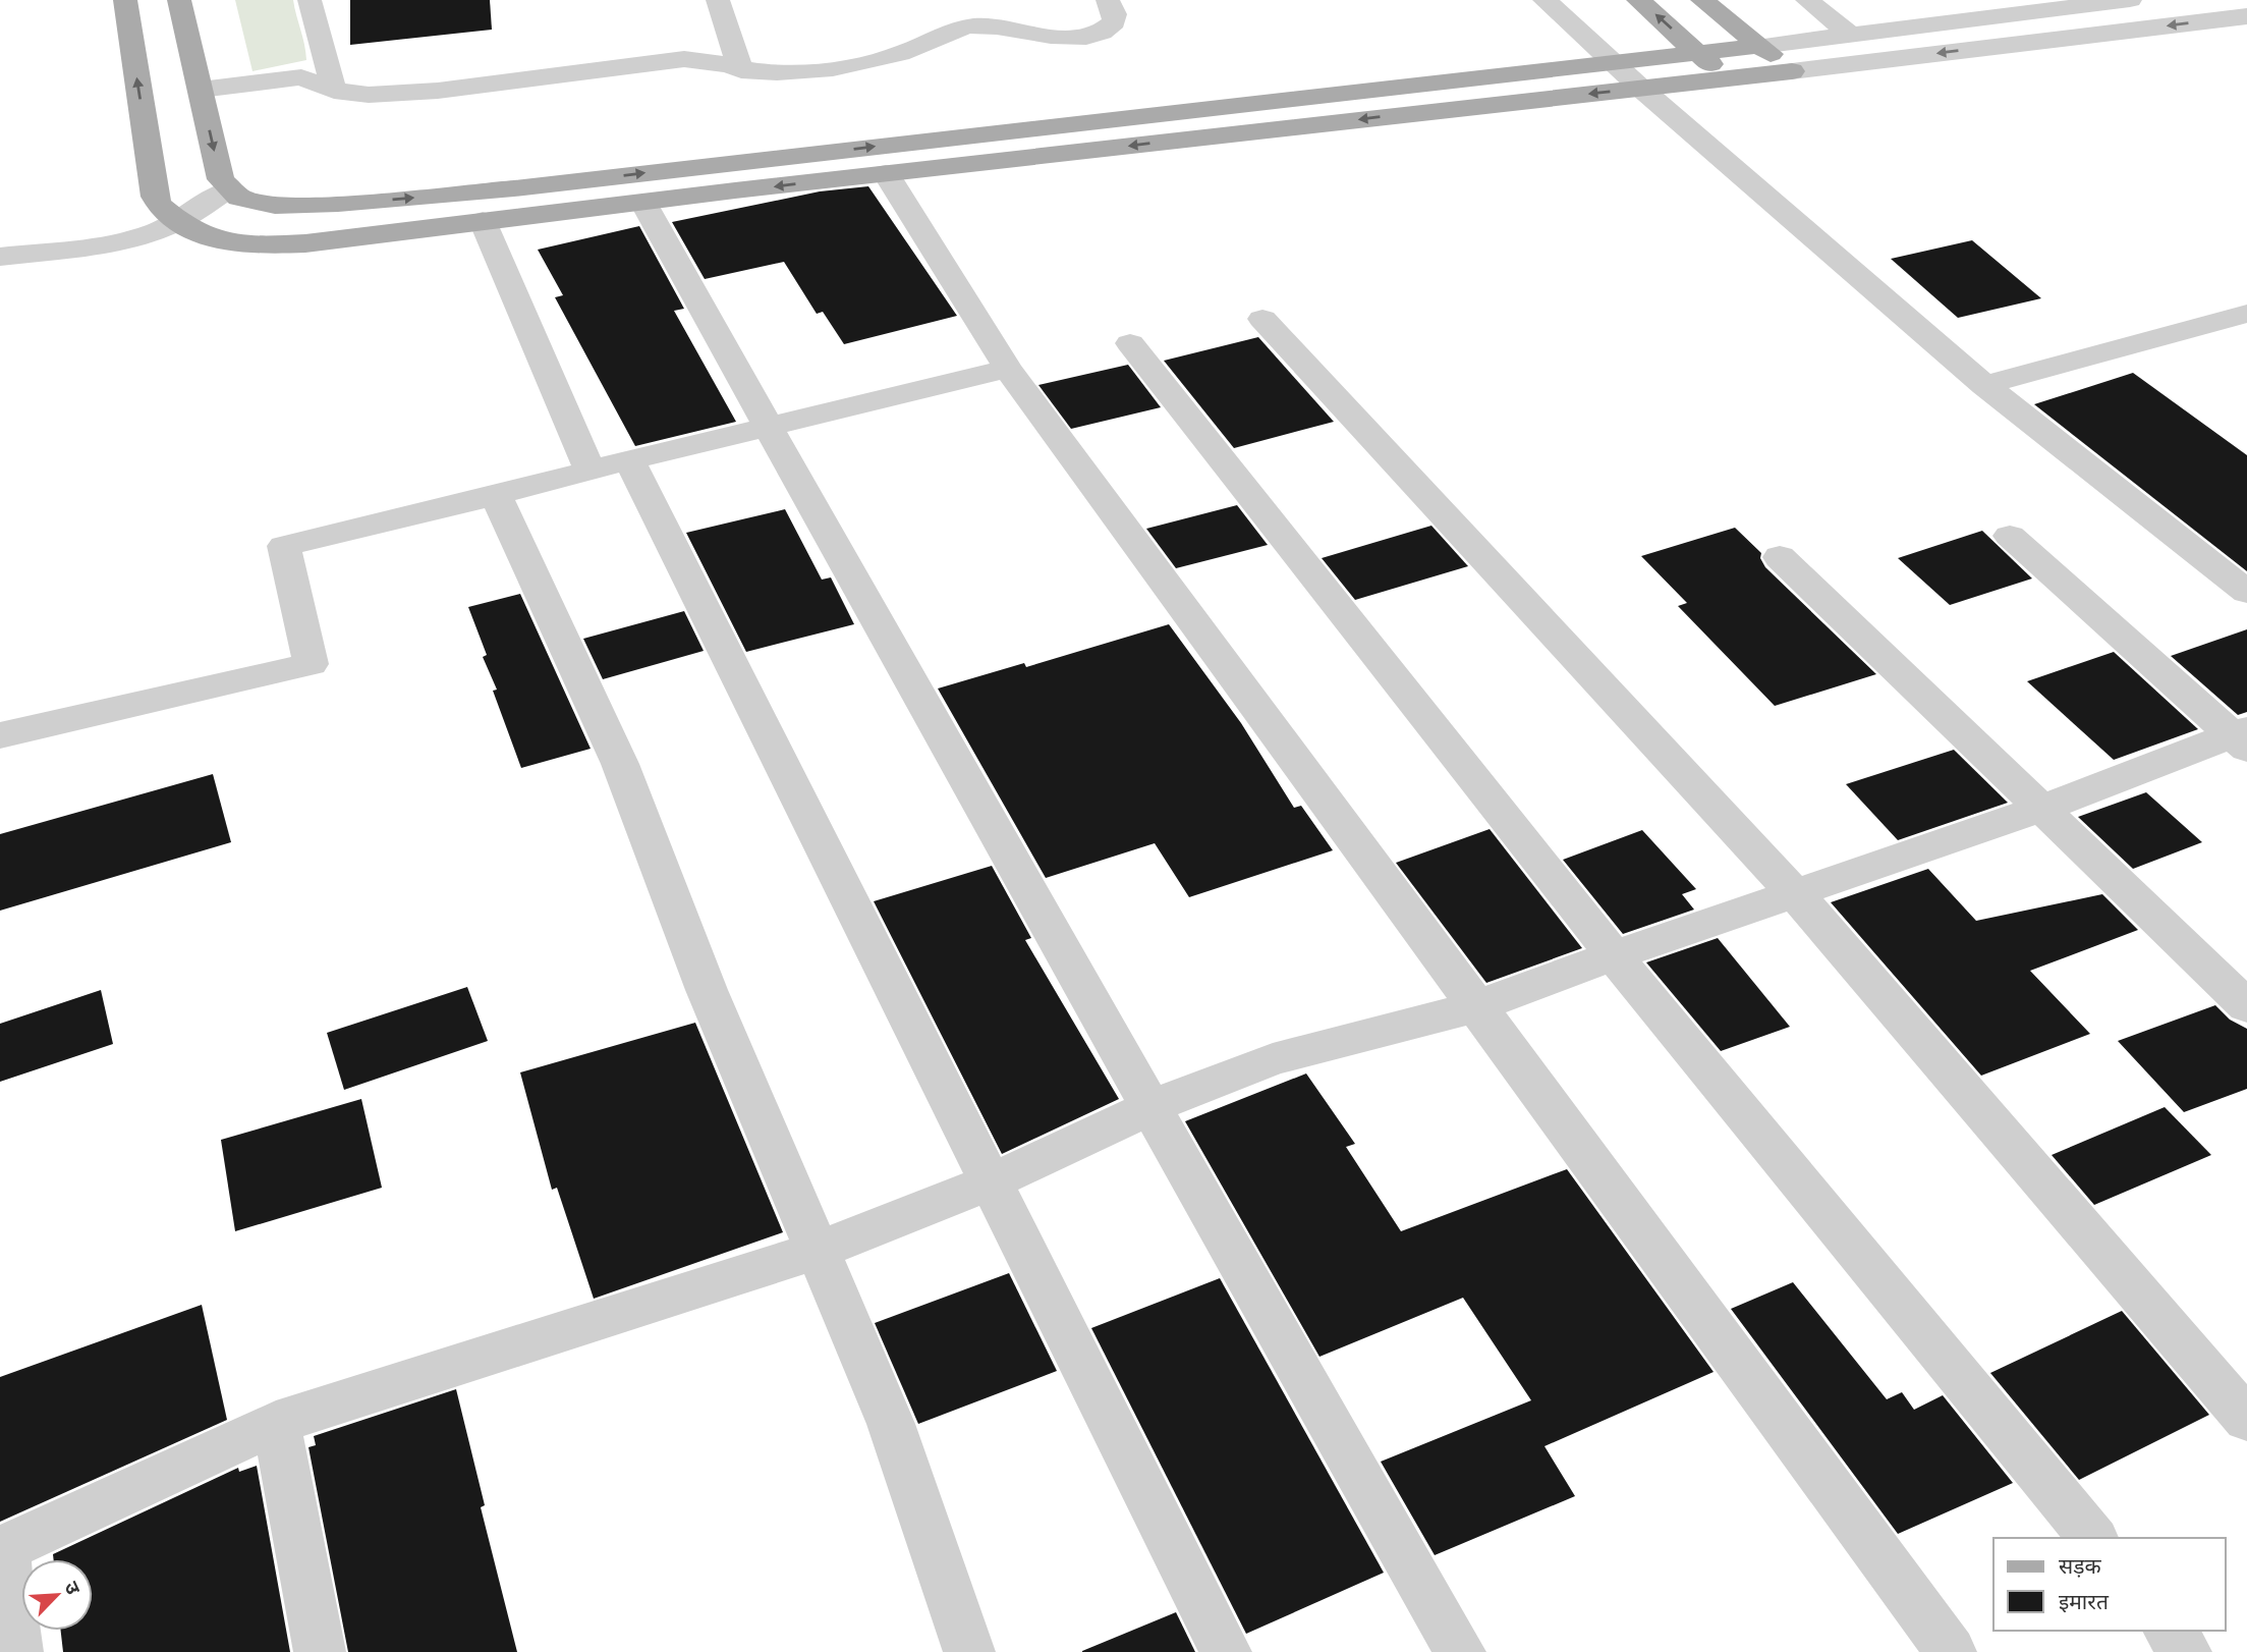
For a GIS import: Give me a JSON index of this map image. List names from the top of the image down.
{
  "legend": ["सड़क", "इमारत"],
  "north": "top right"
}
